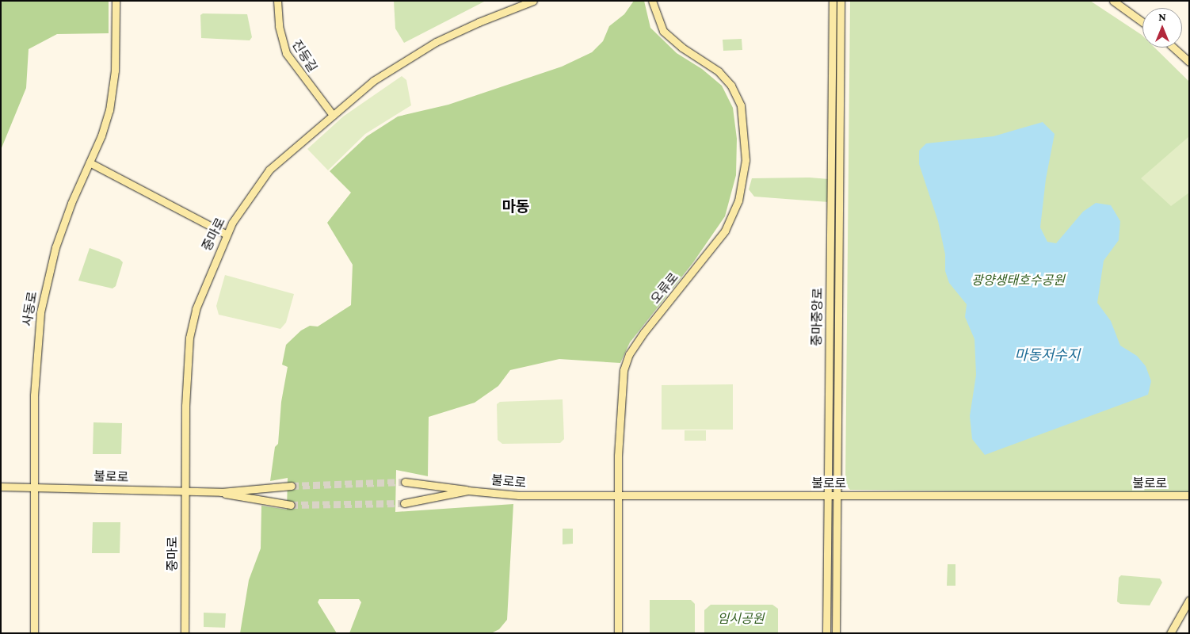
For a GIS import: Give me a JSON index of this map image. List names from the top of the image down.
{
  "streets": {
    "street": [
      "진등길",
      "중마로",
      "오류로",
      "사동로",
      "중마중앙로",
      "불로로"
    ]
  },
  "crossings": [
    ["진등길", "중마로"],
    ["중마로", "불로로"],
    ["오류로", "불로로"],
    ["사동로", "불로로"],
    ["중마중앙로", "불로로"]
  ],
  "districts": ["마동"],
  "water": ["마동저수지"],
  "parks": ["광양생태호수공원", "임시공원"],
  "north": "top"
}
